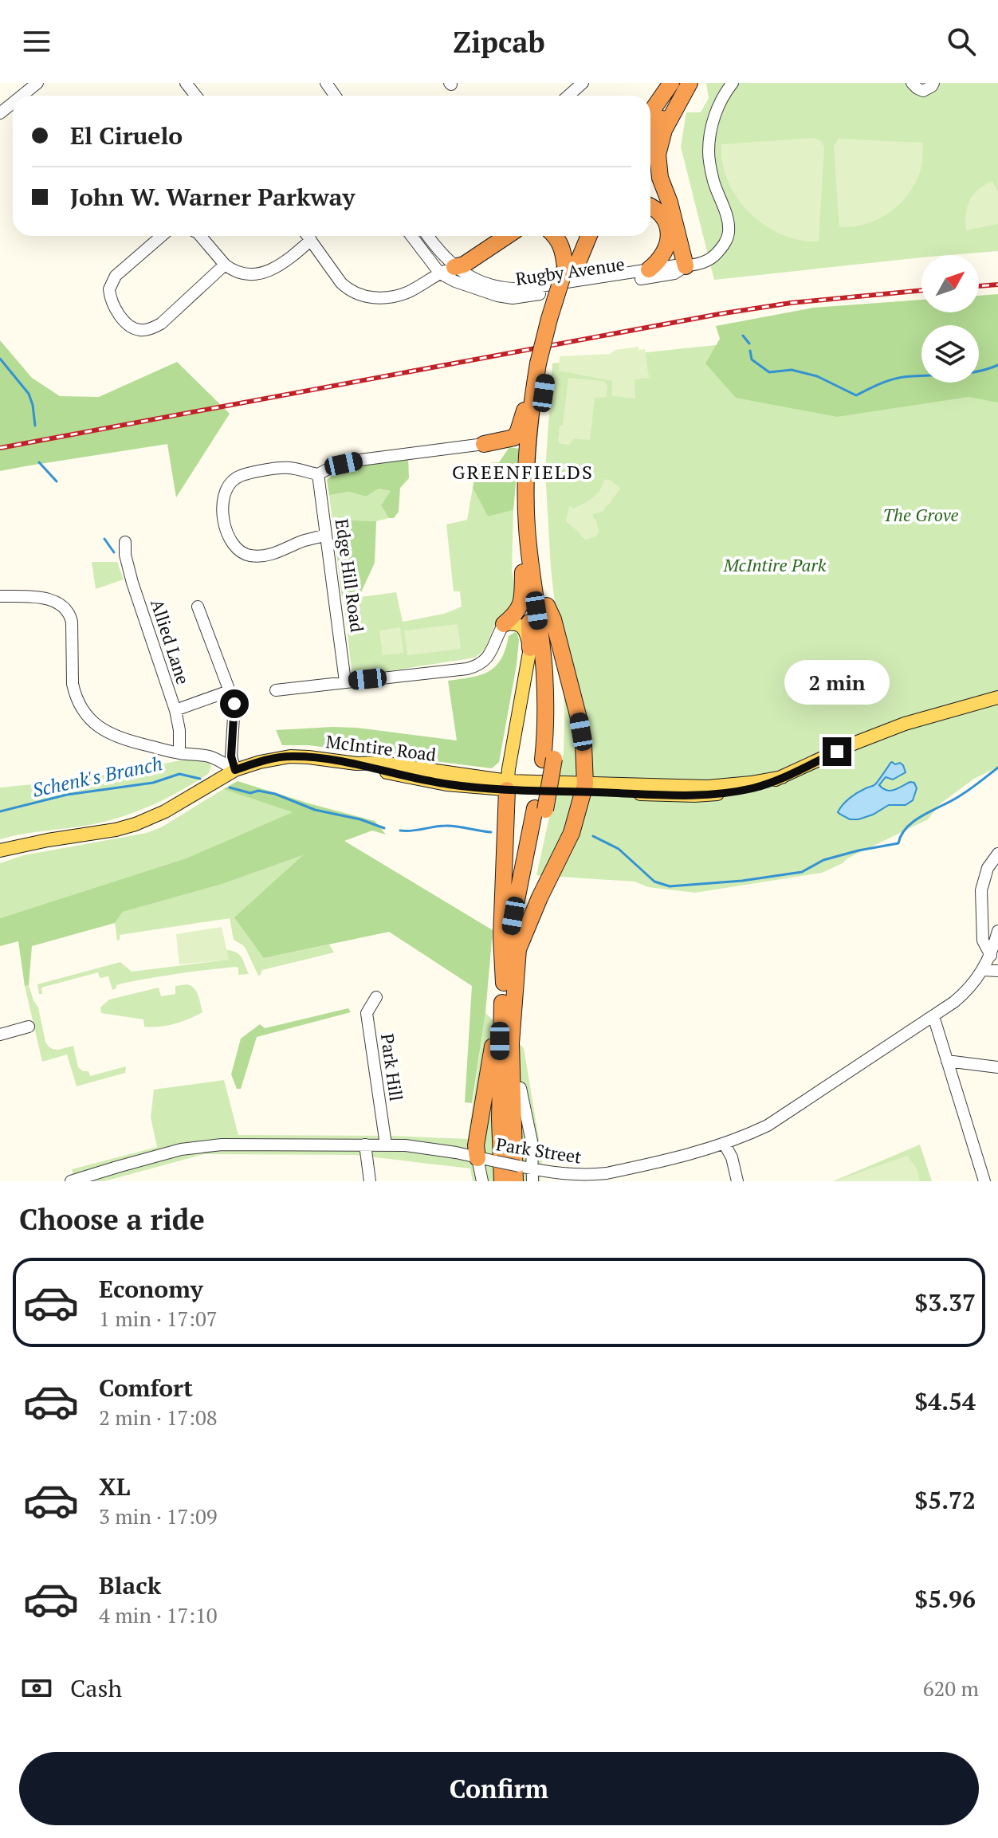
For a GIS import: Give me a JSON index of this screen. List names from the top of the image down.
{
  "streets": {
    "main road": ["McIntire Road"],
    "street": [
      "Rugby Avenue",
      "Edge Hill Road",
      "Allied Lane",
      "Park Hill",
      "Park Street"
    ]
  },
  "crossings": [
    ["Allied Lane", "McIntire Road"],
    ["Park Hill", "Park Street"]
  ],
  "districts": ["GREENFIELDS"],
  "water": ["Schenk's Branch"],
  "parks": ["The Grove", "McIntire Park"],
  "north": "top right",
  "page": {
    "header": "Zipcab",
    "banner": ["El Ciruelo", "John W. Warner Parkway"],
    "bubble": "2 min",
    "heading": "Choose a ride",
    "list": [
      {
        "name": "Economy",
        "note": "1 min · 17:07",
        "value": "$3.37"
      },
      {
        "name": "Comfort",
        "note": "2 min · 17:08",
        "value": "$4.54"
      },
      {
        "name": "XL",
        "note": "3 min · 17:09",
        "value": "$5.72"
      },
      {
        "name": "Black",
        "note": "4 min · 17:10",
        "value": "$5.96"
      }
    ],
    "pay": ["Cash", "620 m"],
    "buttons": "Confirm"
  }
}
